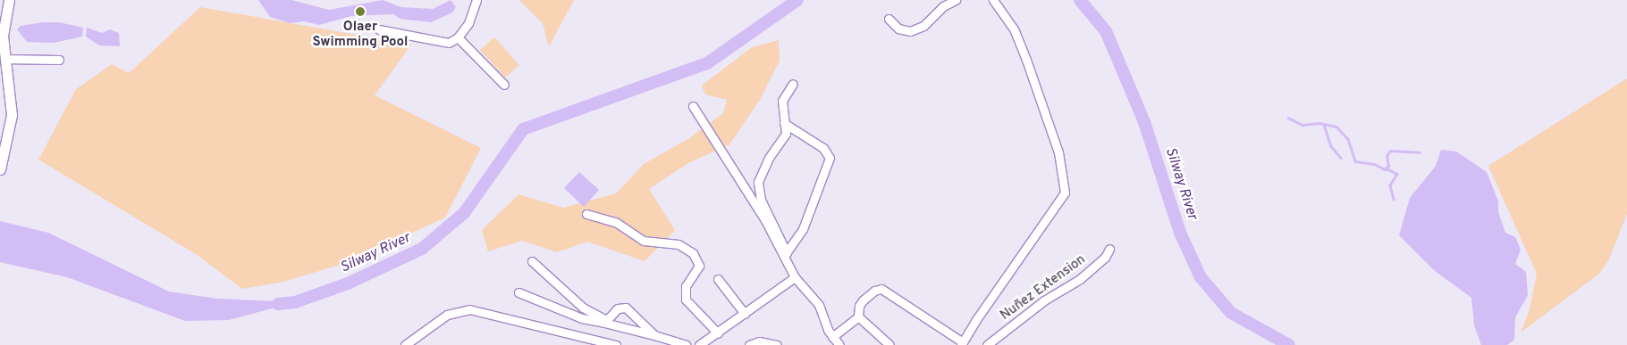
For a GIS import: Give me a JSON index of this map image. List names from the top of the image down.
{
  "streets": {
    "street": ["Nuñez Extension"]
  },
  "water": ["Silway River"],
  "places": ["Olaer Swimming Pool"]
}
